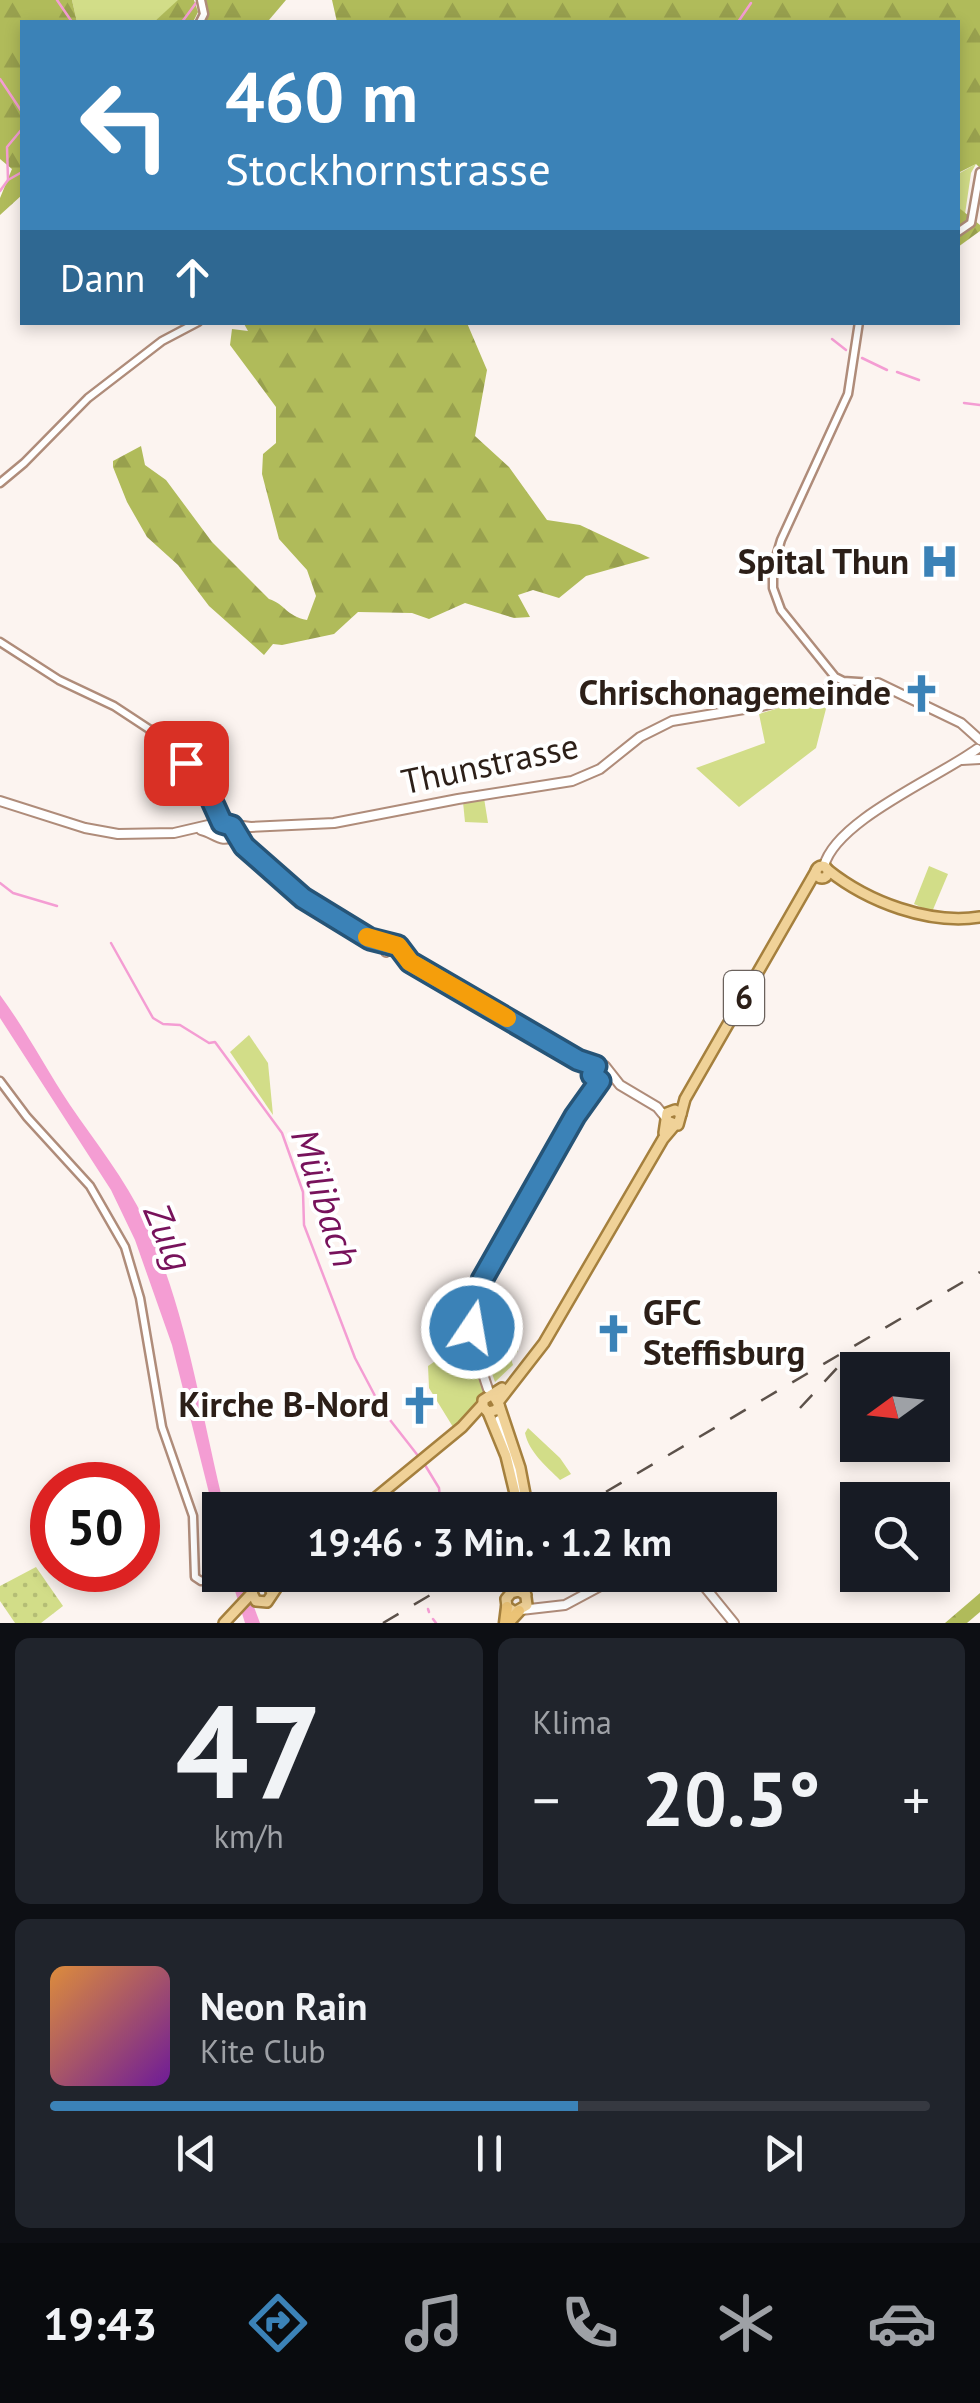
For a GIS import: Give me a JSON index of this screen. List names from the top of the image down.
{
  "streets": {
    "main road": ["Thunstrasse", "6"]
  },
  "water": ["Mülibach", "Zulg"],
  "places": {
    "hospital": ["Spital Thun"],
    "church": ["Chrischonagemeinde", "GFC Steffisburg", "Kirche B-Nord"]
  },
  "north": "left",
  "page": {
    "turn": ["460 m", "Stockhornstrasse"],
    "then": "Dann",
    "limit": "50",
    "trip": "19:46 · 3 Min. · 1.2 km",
    "tile": [
      ["47", "km/h"],
      "Klima"
    ],
    "heat": ["−", "20.5°", "+"],
    "song": ["Neon Rain", "Kite Club"],
    "tabs": "19:43"
  }
}
